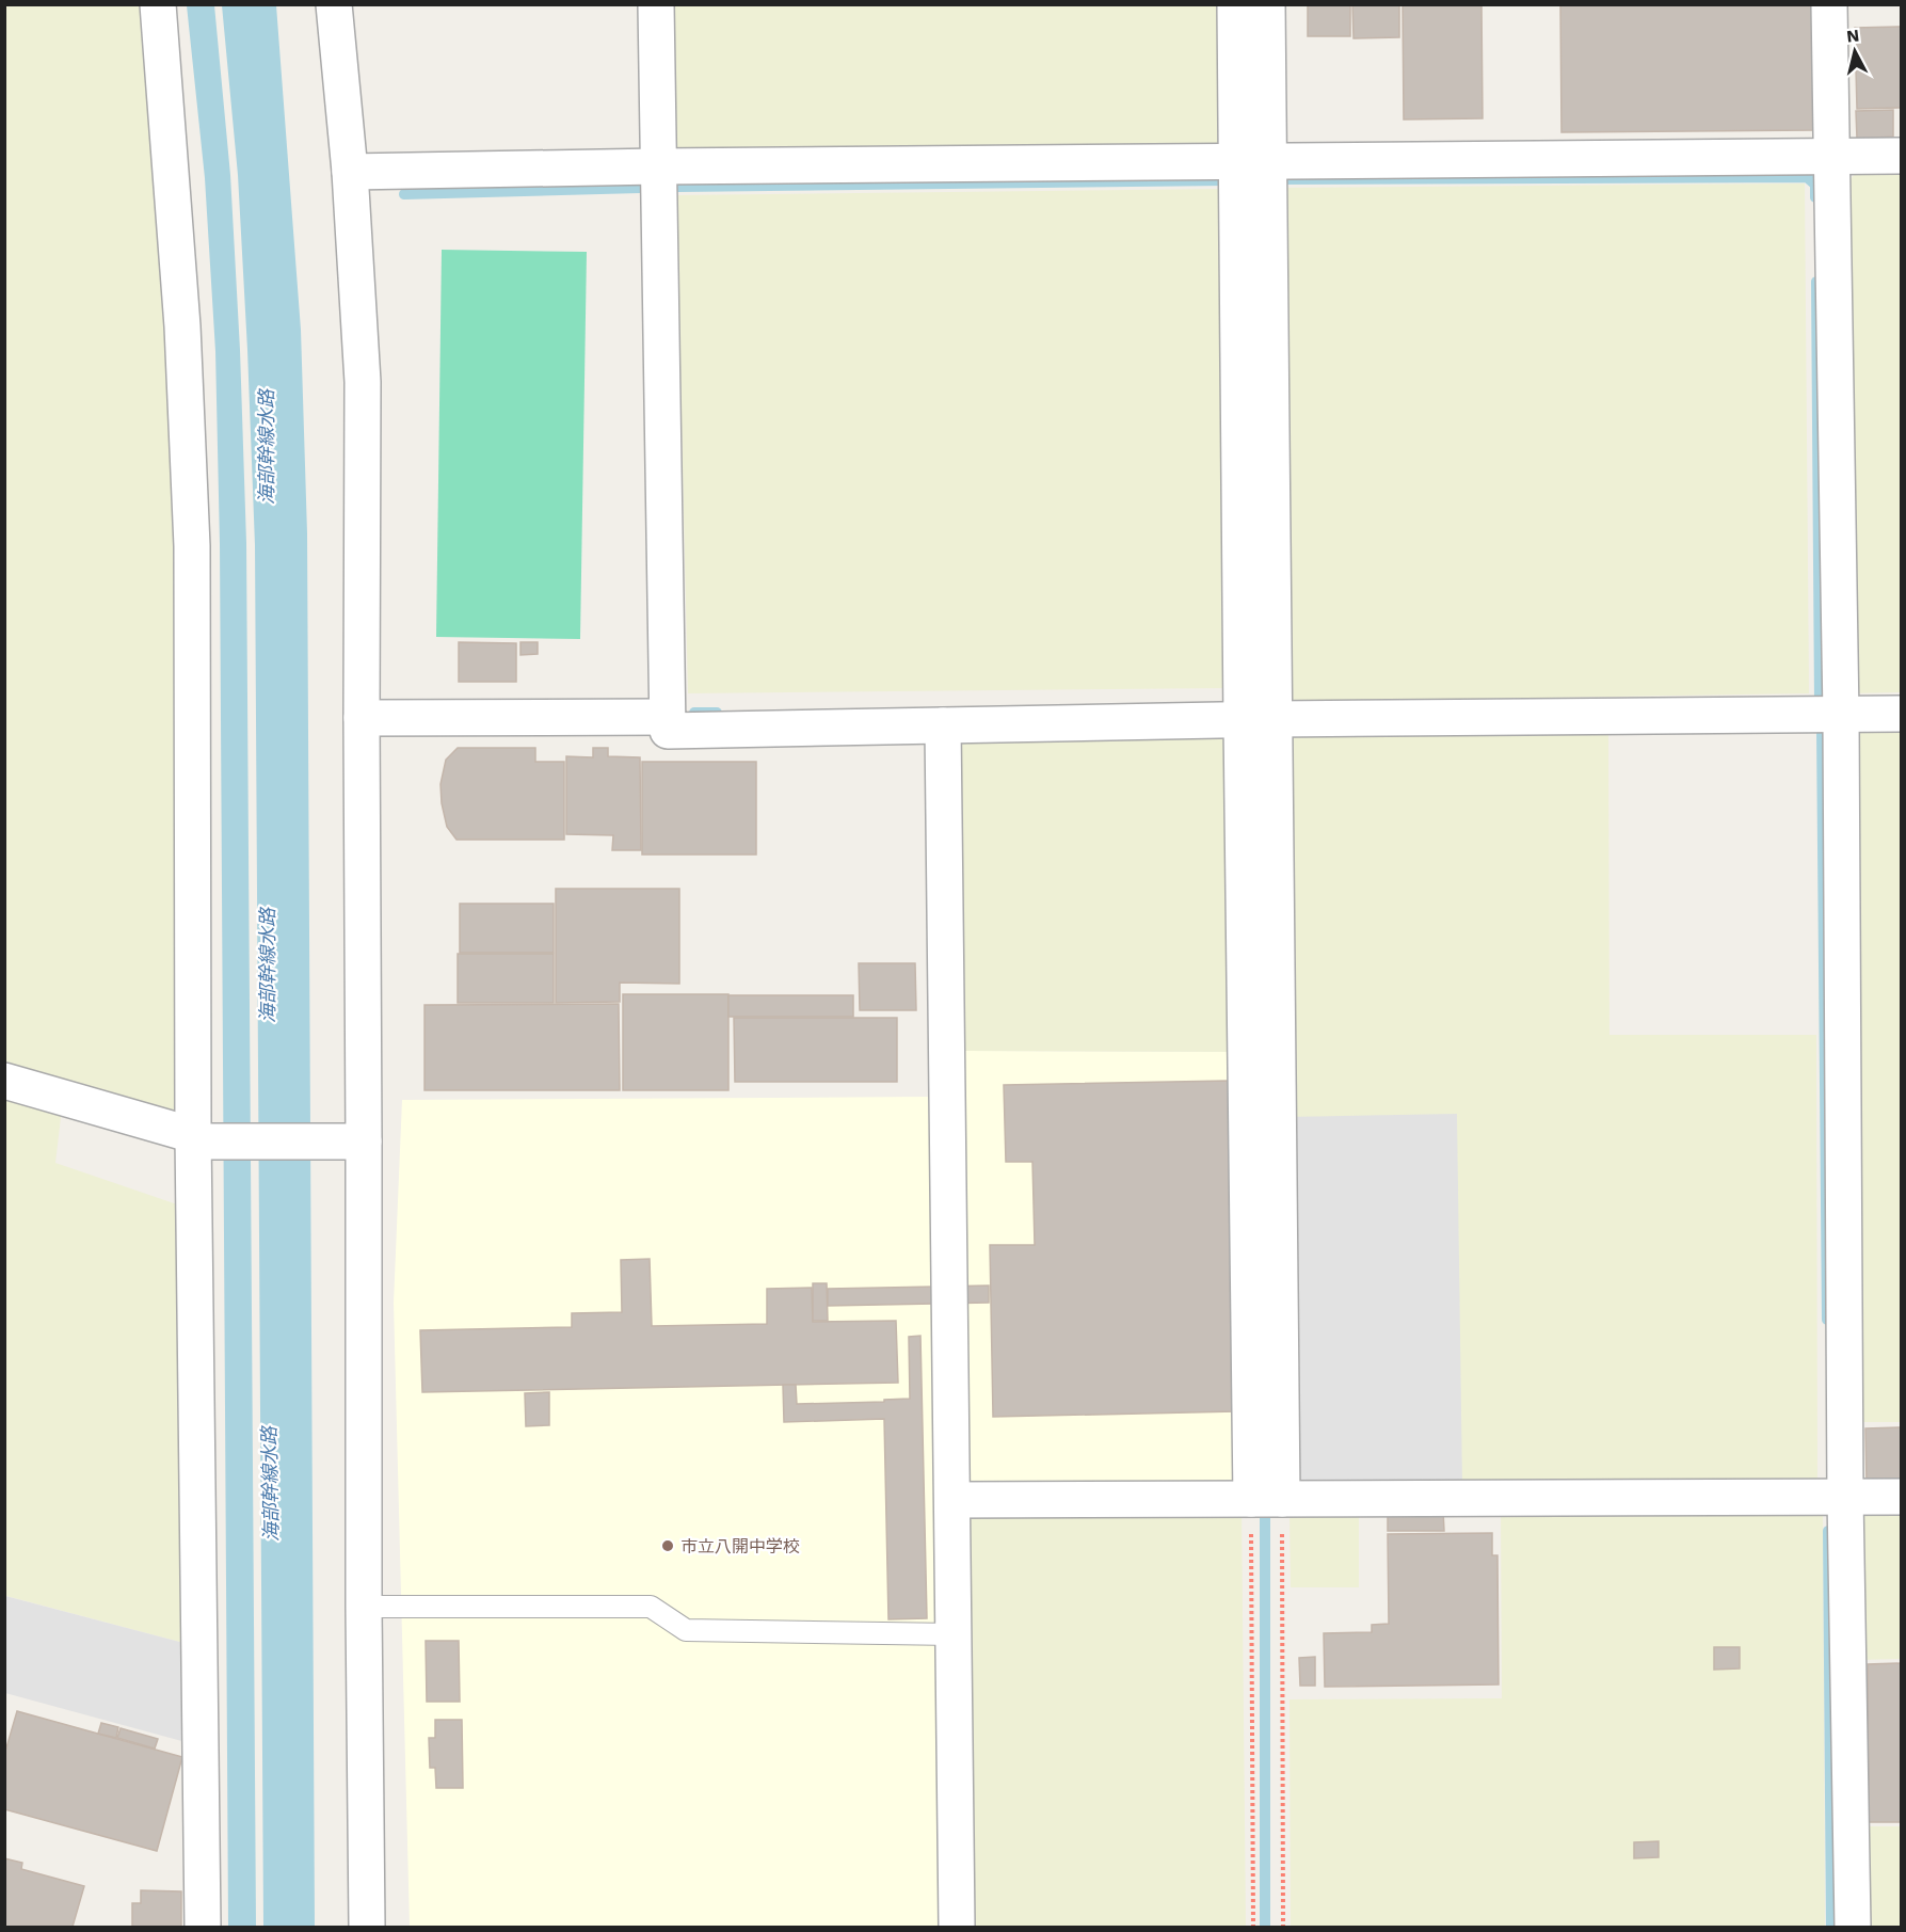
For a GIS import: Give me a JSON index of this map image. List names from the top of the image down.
{
  "water": ["海部幹線水路"],
  "places": ["市立八開中学校"],
  "north": "top"
}
